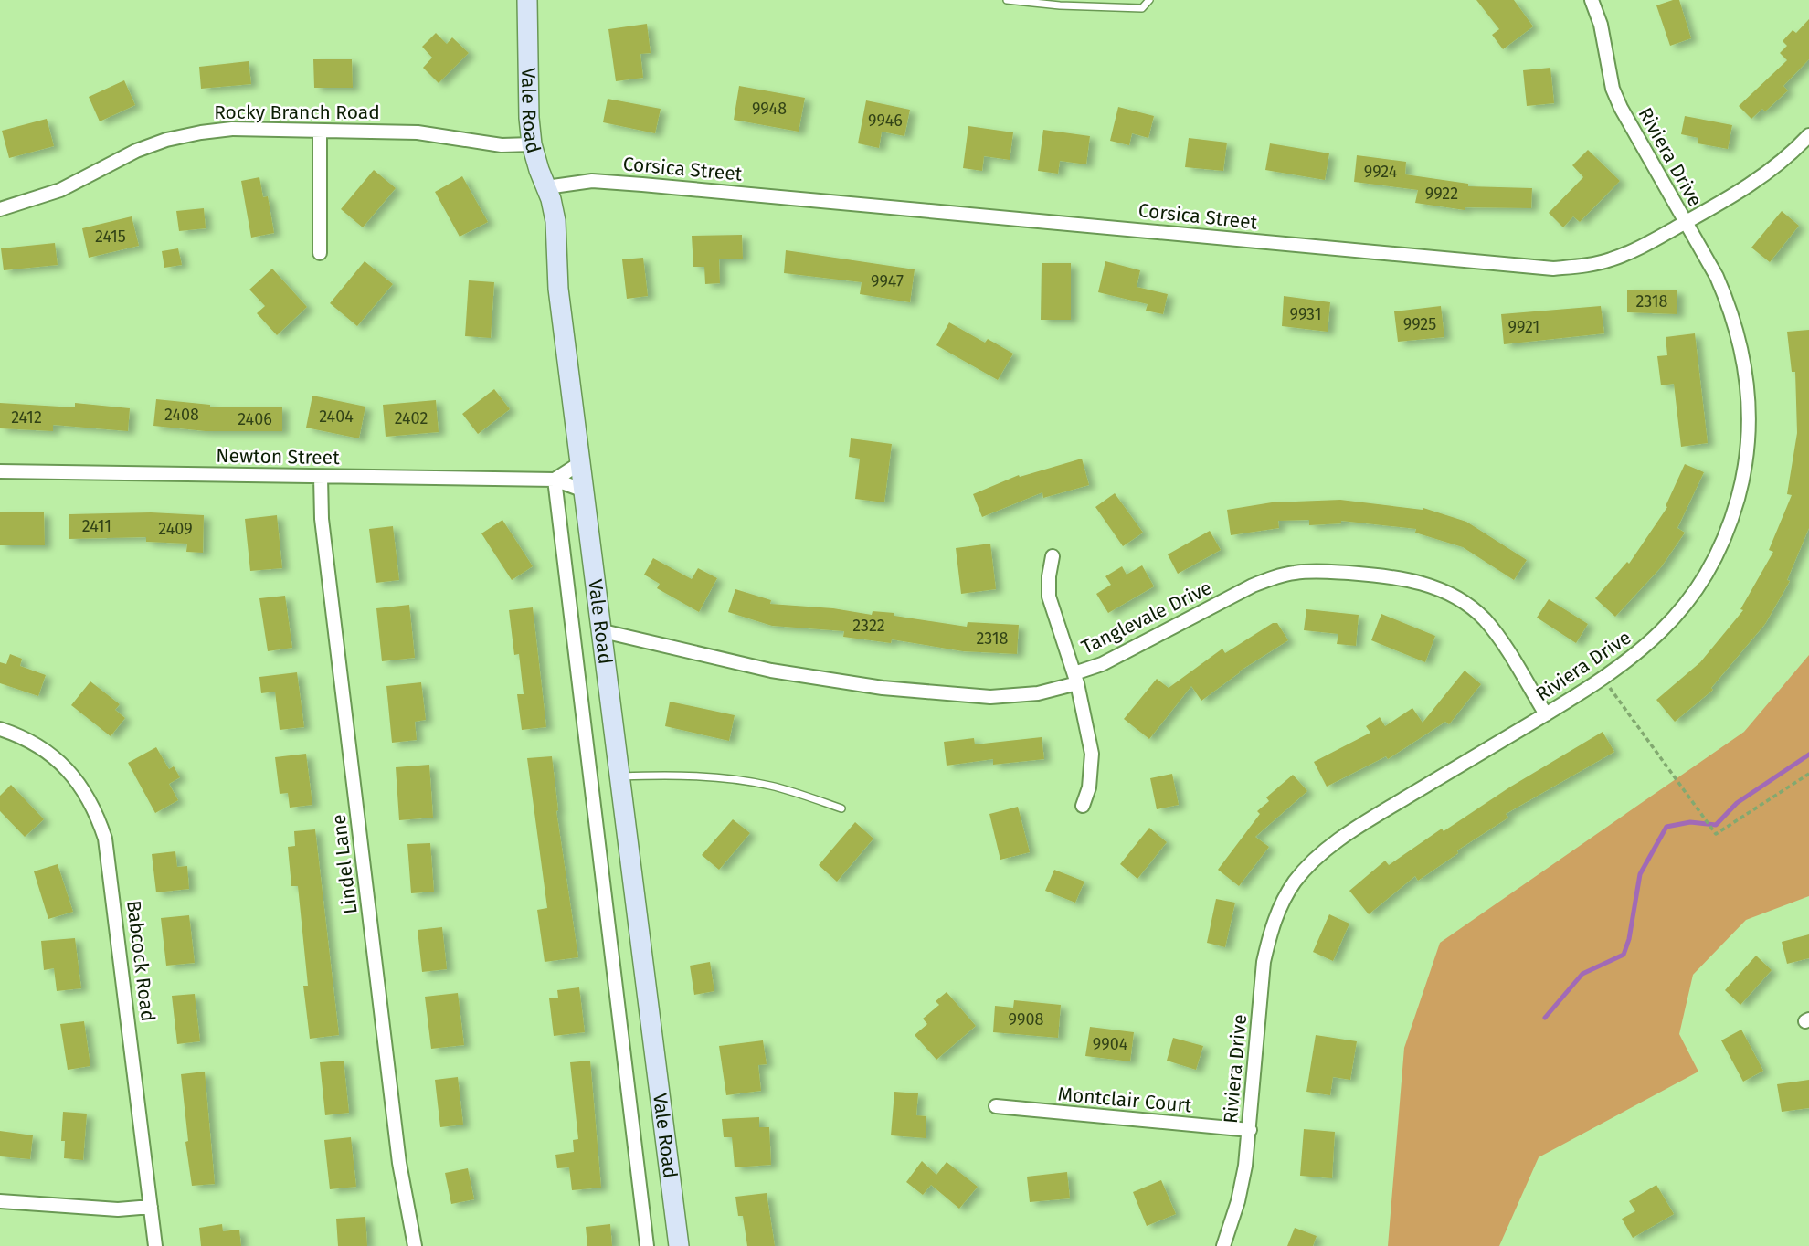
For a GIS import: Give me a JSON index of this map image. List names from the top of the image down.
{
  "streets": {
    "main road": ["Vale Road"],
    "street": [
      "Rocky Branch Road",
      "Riviera Drive",
      "Corsica Street",
      "Newton Street",
      "Tanglevale Drive",
      "Lindel Lane",
      "Babcock Road",
      "Montclair Court"
    ]
  },
  "crossings": [
    ["Vale Road", "Rocky Branch Road"],
    ["Vale Road", "Corsica Street"],
    ["Vale Road", "Newton Street"],
    ["Vale Road", "Tanglevale Drive"],
    ["Riviera Drive", "Corsica Street"],
    ["Riviera Drive", "Tanglevale Drive"],
    ["Riviera Drive", "Montclair Court"],
    ["Newton Street", "Lindel Lane"]
  ],
  "house_numbers": [
    "9948",
    "9946",
    "9924",
    "9922",
    "2415",
    "9947",
    "2318",
    "9931",
    "9925",
    "9921",
    "2408",
    "2404",
    "2412",
    "2402",
    "2406",
    "2411",
    "2409",
    "2322",
    "2318",
    "9908",
    "9904"
  ]
}
